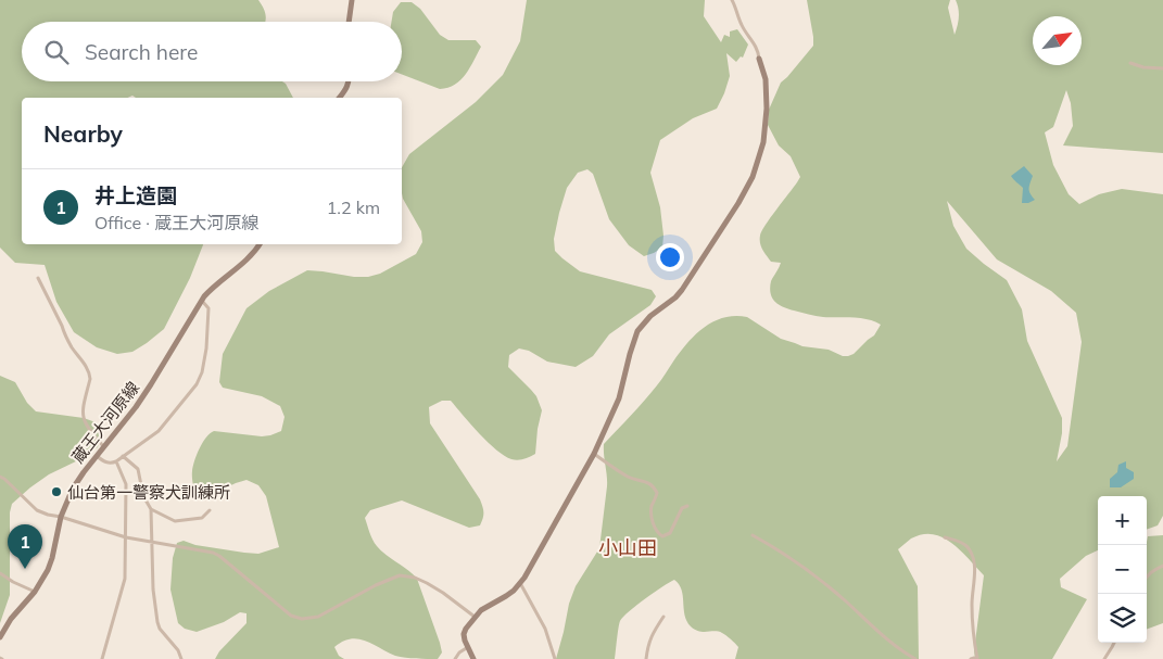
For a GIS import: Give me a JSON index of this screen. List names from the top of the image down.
{
  "streets": {
    "street": ["蔵王大河原線"]
  },
  "districts": ["小山田"],
  "places": ["仙台第一警察犬訓練所"],
  "north": "top right",
  "page": {
    "search": "Search here",
    "heading": "Nearby",
    "list": [
      {
        "mark": "1",
        "name": "井上造園",
        "note": "Office · 蔵王大河原線",
        "value": "1.2 km"
      }
    ],
    "map_buttons": ["+", "−"],
    "pins": "1"
  }
}
